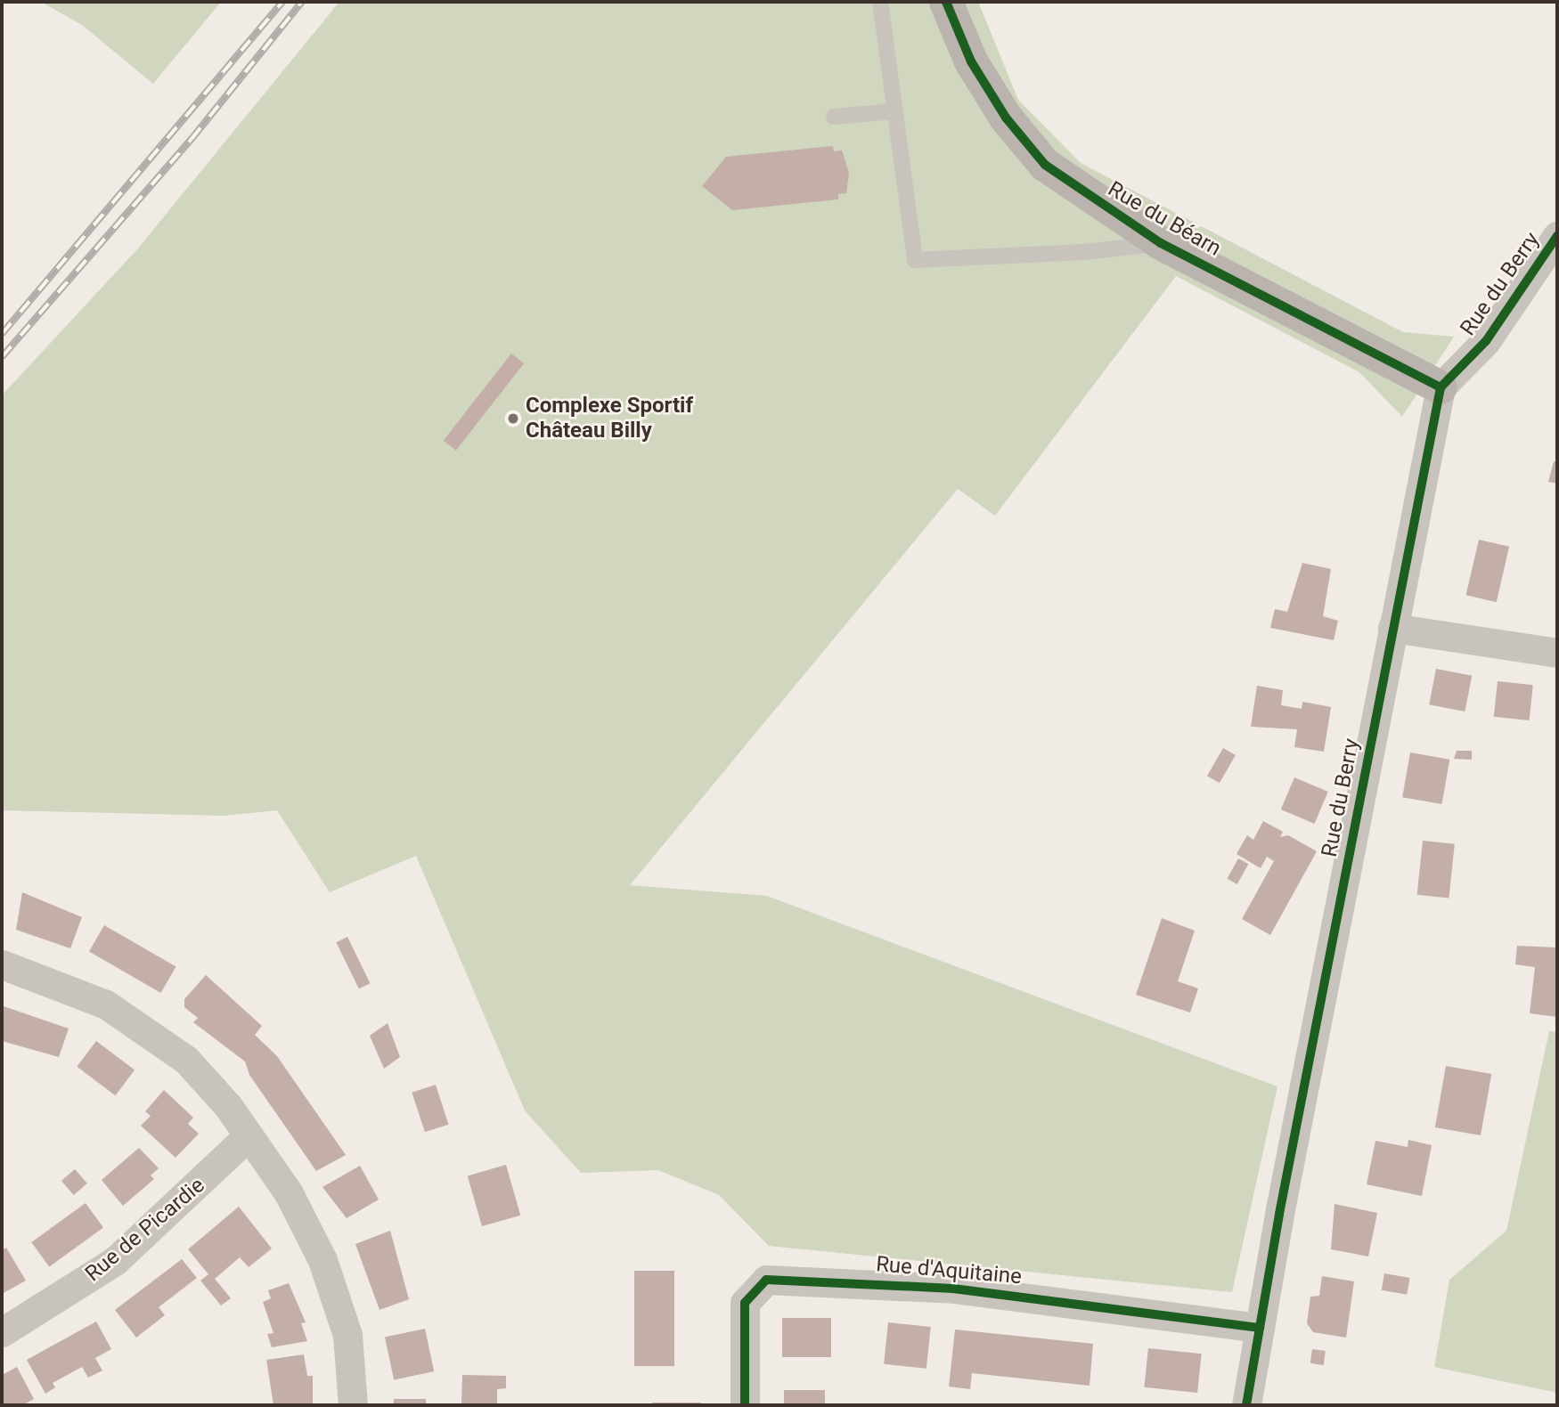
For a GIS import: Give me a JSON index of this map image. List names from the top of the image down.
{
  "streets": {
    "street": [
      "Rue du Béarn",
      "Rue du Berry",
      "Rue de Picardie",
      "Rue d'Aquitaine"
    ]
  },
  "crossings": [
    ["Rue du Béarn", "Rue du Berry"],
    ["Rue du Berry", "Rue d'Aquitaine"]
  ],
  "places": ["Complexe Sportif Château Billy"]
}
